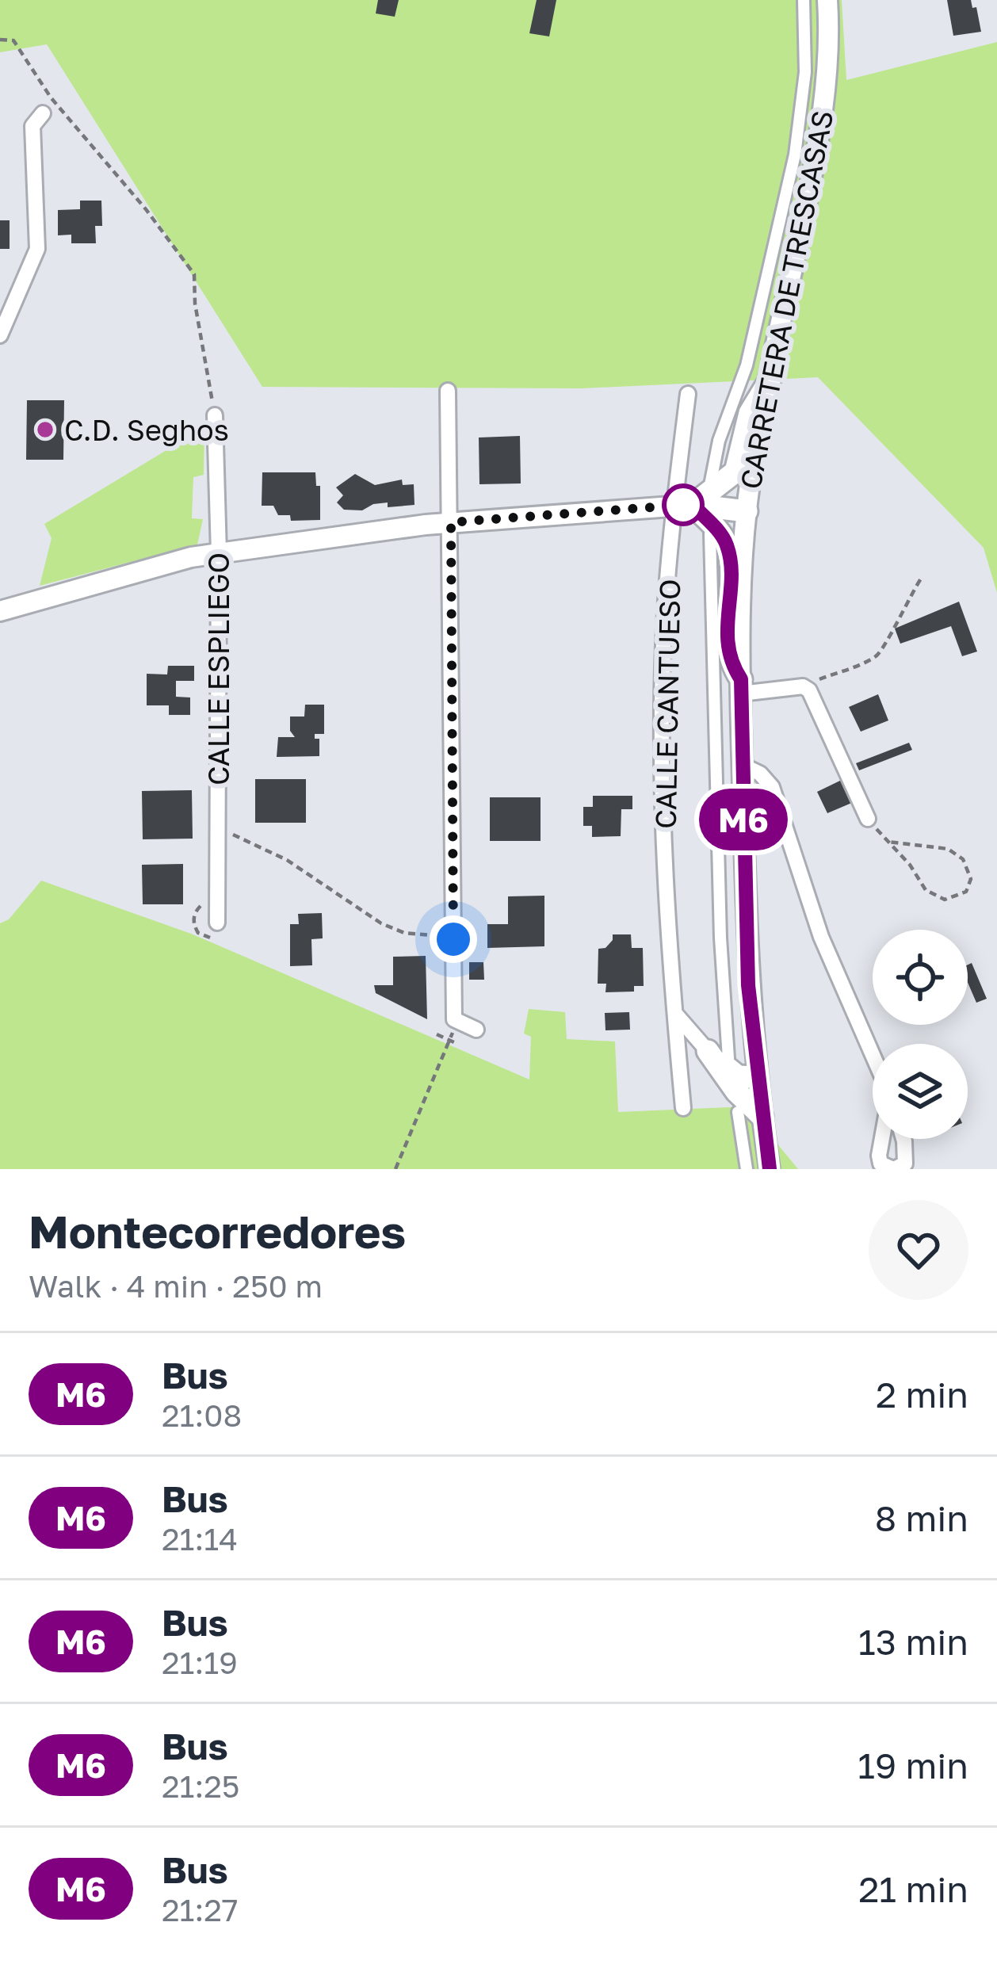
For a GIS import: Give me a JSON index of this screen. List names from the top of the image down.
{
  "streets": {
    "street": ["CARRETERA DE TRESCASAS", "CALLE ESPLIEGO", "CALLE CANTUESO"]
  },
  "places": ["C.D. Seghos"],
  "lines": ["bus line M6"],
  "page": {
    "on_map": "M6",
    "heading": ["Montecorredores", "Walk · 4 min · 250 m"],
    "list": [
      {
        "mark": "M6",
        "name": "Bus",
        "note": "21:08",
        "value": "2 min"
      },
      {
        "mark": "M6",
        "name": "Bus",
        "note": "21:14",
        "value": "8 min"
      },
      {
        "mark": "M6",
        "name": "Bus",
        "note": "21:19",
        "value": "13 min"
      },
      {
        "mark": "M6",
        "name": "Bus",
        "note": "21:25",
        "value": "19 min"
      },
      {
        "mark": "M6",
        "name": "Bus",
        "note": "21:27",
        "value": "21 min"
      }
    ]
  }
}
